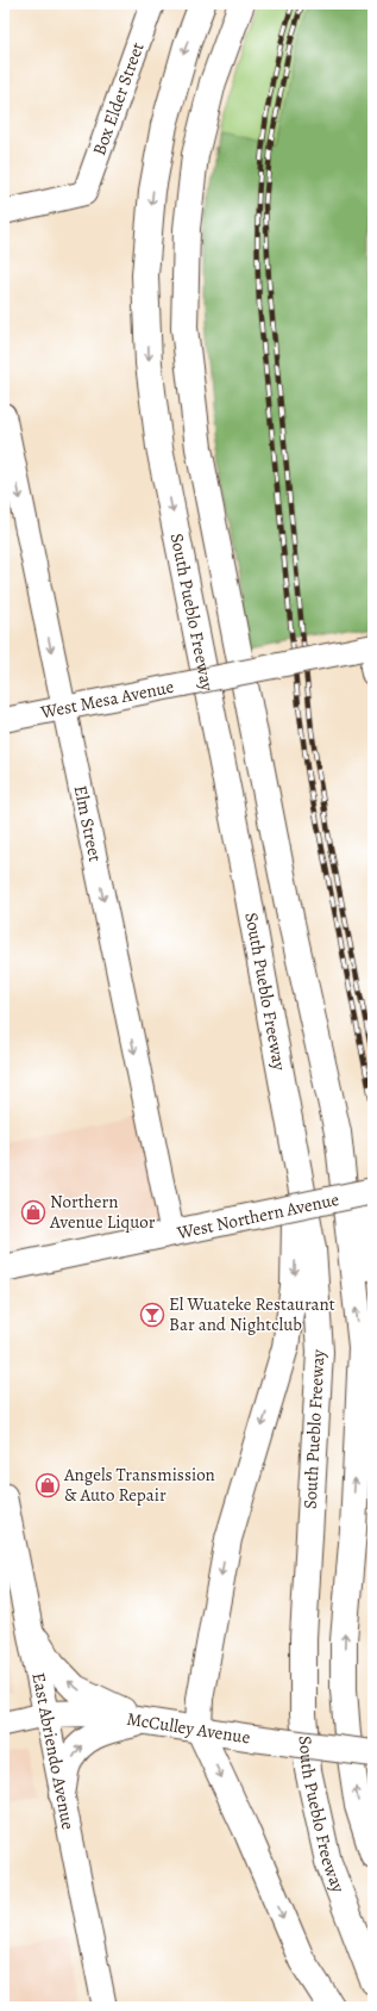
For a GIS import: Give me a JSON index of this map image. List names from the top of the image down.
{
  "streets": {
    "main road": [
      "South Pueblo Freeway",
      "West Northern Avenue",
      "McCulley Avenue",
      "East Abriendo Avenue"
    ],
    "street": ["Box Elder Street", "West Mesa Avenue", "Elm Street"]
  },
  "crossings": [
    ["West Mesa Avenue", "Elm Street"],
    ["Elm Street", "West Northern Avenue"],
    ["McCulley Avenue", "East Abriendo Avenue"]
  ],
  "one_way": ["Elm Street"],
  "places": {
    "shop": ["Northern Avenue Liquor", "Angels Transmission & Auto Repair"],
    "bar": ["El Wuateke Restaurant Bar and Nightclub"]
  }
}
